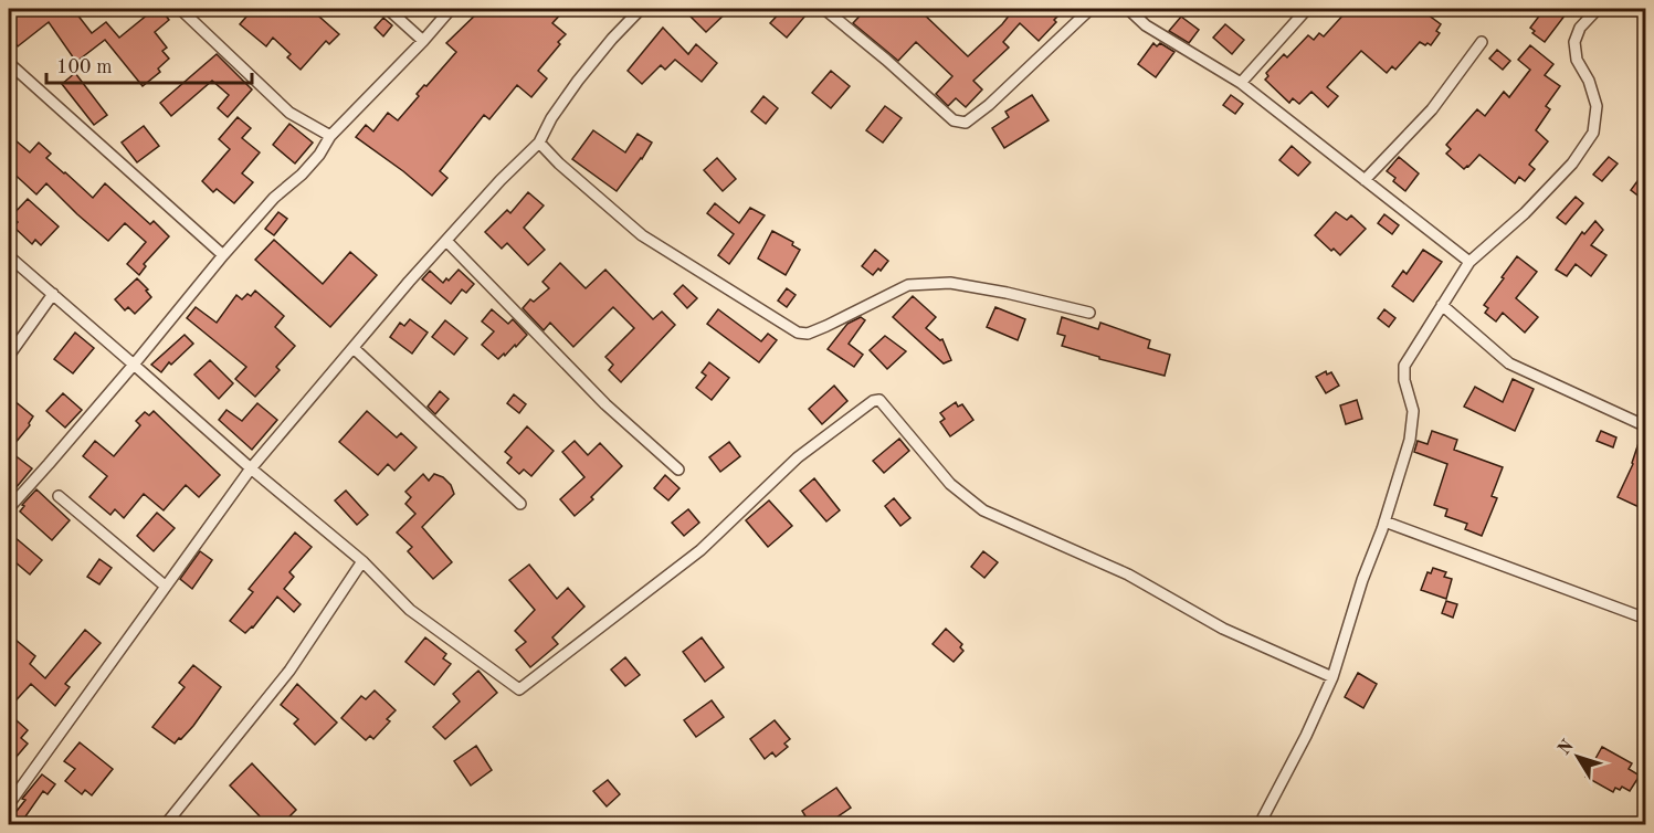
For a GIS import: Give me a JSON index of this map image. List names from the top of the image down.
{
  "scale_bar": "100 m",
  "north": "top left"
}
